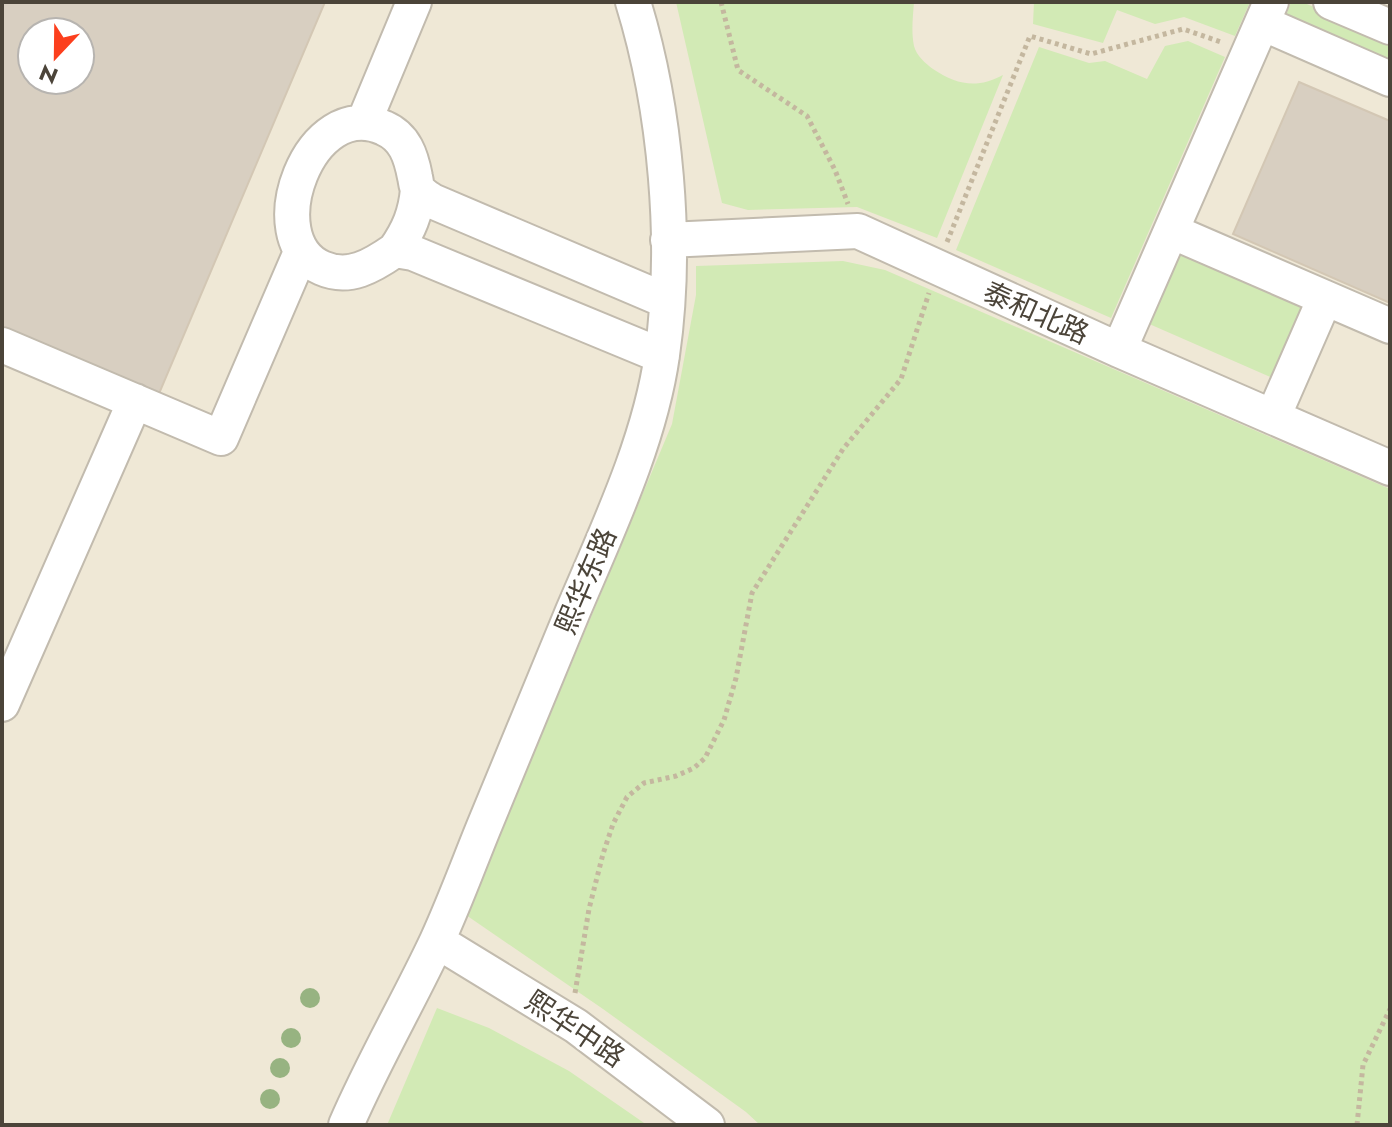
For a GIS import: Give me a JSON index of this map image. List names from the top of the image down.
{
  "streets": {
    "street": ["泰和北路", "熙华东路", "熙华中路"]
  },
  "crossings": [
    ["泰和北路", "熙华东路"],
    ["熙华东路", "熙华中路"]
  ],
  "north": "bottom"
}
